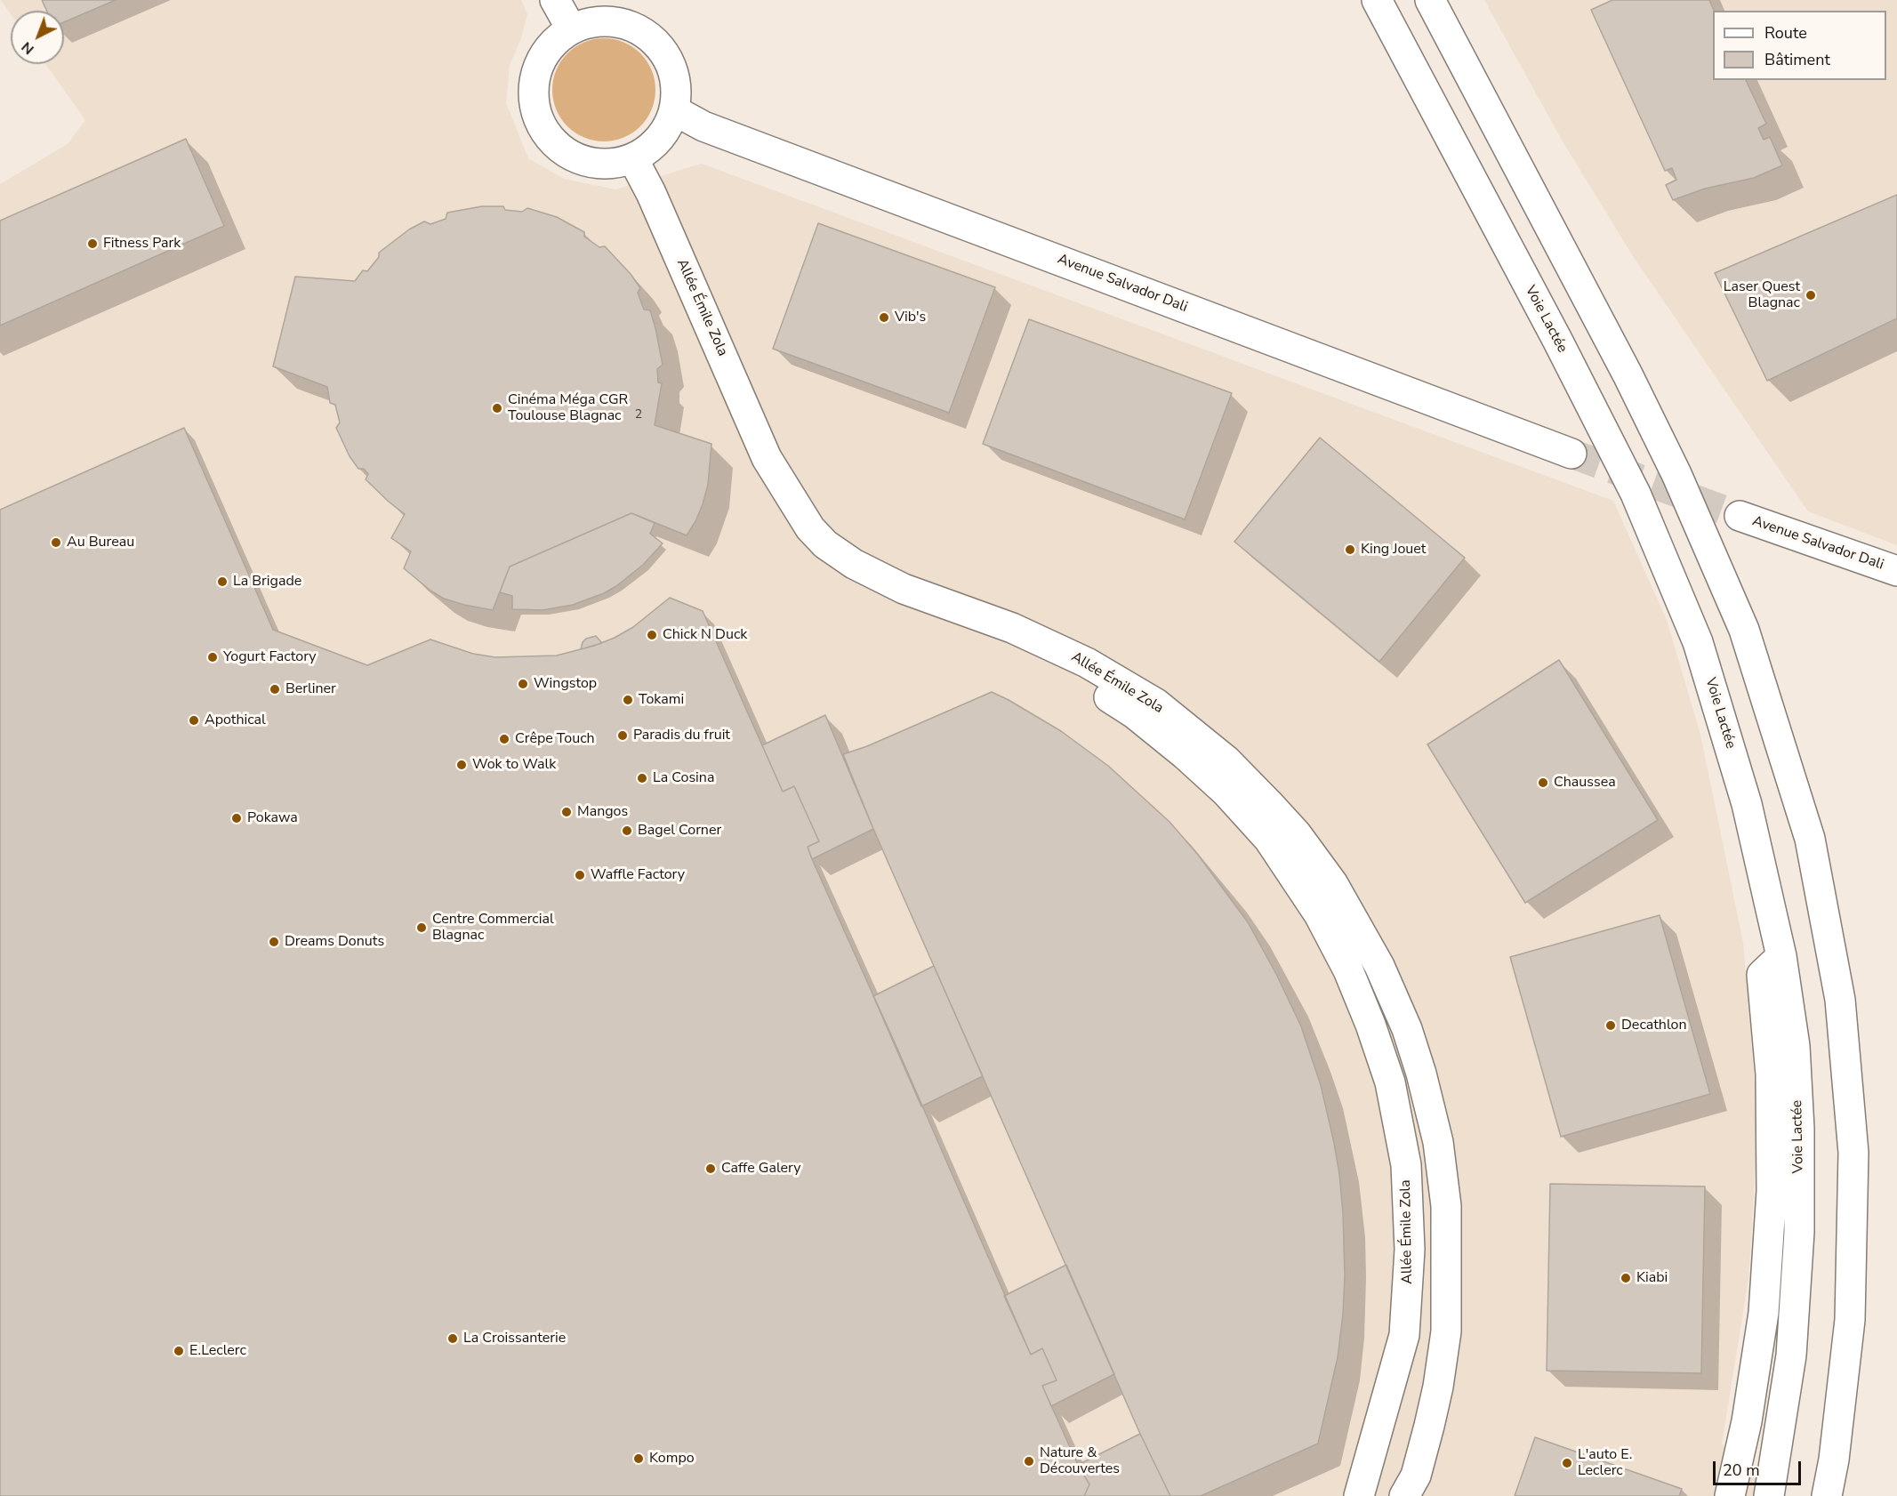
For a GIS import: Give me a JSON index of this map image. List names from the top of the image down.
{
  "streets": {
    "main road": ["Avenue Salvador Dali", "Allée Émile Zola", "Voie Lactée"]
  },
  "crossings": [
    ["Avenue Salvador Dali", "Allée Émile Zola"]
  ],
  "places": [
    "Fitness Park",
    "Laser Quest Blagnac",
    "Vib's",
    "Cinéma Méga CGR Toulouse Blagnac",
    "Au Bureau",
    "King Jouet",
    "La Brigade",
    "Chick N Duck",
    "Yogurt Factory",
    "Wingstop",
    "Berliner",
    "Tokami",
    "Apothical",
    "Paradis du fruit",
    "Crêpe Touch",
    "Wok to Walk",
    "La Cosina",
    "Chaussea",
    "Mangos",
    "Pokawa",
    "Bagel Corner",
    "Waffle Factory",
    "Centre Commercial Blagnac",
    "Dreams Donuts",
    "Decathlon",
    "Caffe Galery",
    "Kiabi",
    "La Croissanterie",
    "E.Leclerc",
    "Kompo",
    "Nature & Découvertes",
    "L'auto E. Leclerc"
  ],
  "house_numbers": ["2"],
  "legend": ["Route", "Bâtiment"],
  "scale_bar": "20 m",
  "north": "bottom left"
}
